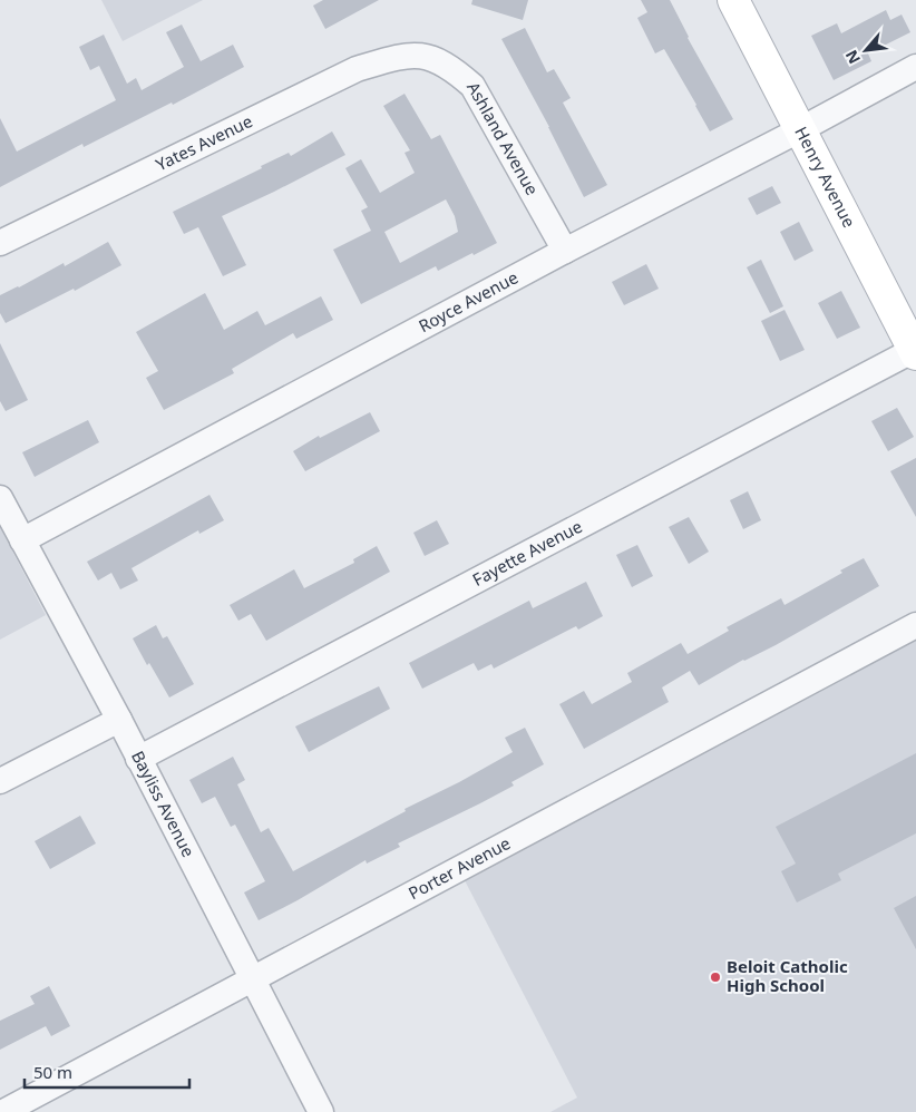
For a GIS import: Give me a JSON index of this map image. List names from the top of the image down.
{
  "streets": {
    "street": [
      "Ashland Avenue",
      "Yates Avenue",
      "Henry Avenue",
      "Royce Avenue",
      "Fayette Avenue",
      "Bayliss Avenue",
      "Porter Avenue"
    ]
  },
  "crossings": [
    ["Ashland Avenue", "Yates Avenue"],
    ["Ashland Avenue", "Royce Avenue"],
    ["Henry Avenue", "Royce Avenue"],
    ["Henry Avenue", "Fayette Avenue"],
    ["Royce Avenue", "Bayliss Avenue"],
    ["Fayette Avenue", "Bayliss Avenue"],
    ["Bayliss Avenue", "Porter Avenue"]
  ],
  "places": ["Beloit Catholic High School"],
  "scale_bar": "50 m",
  "north": "bottom left"
}
